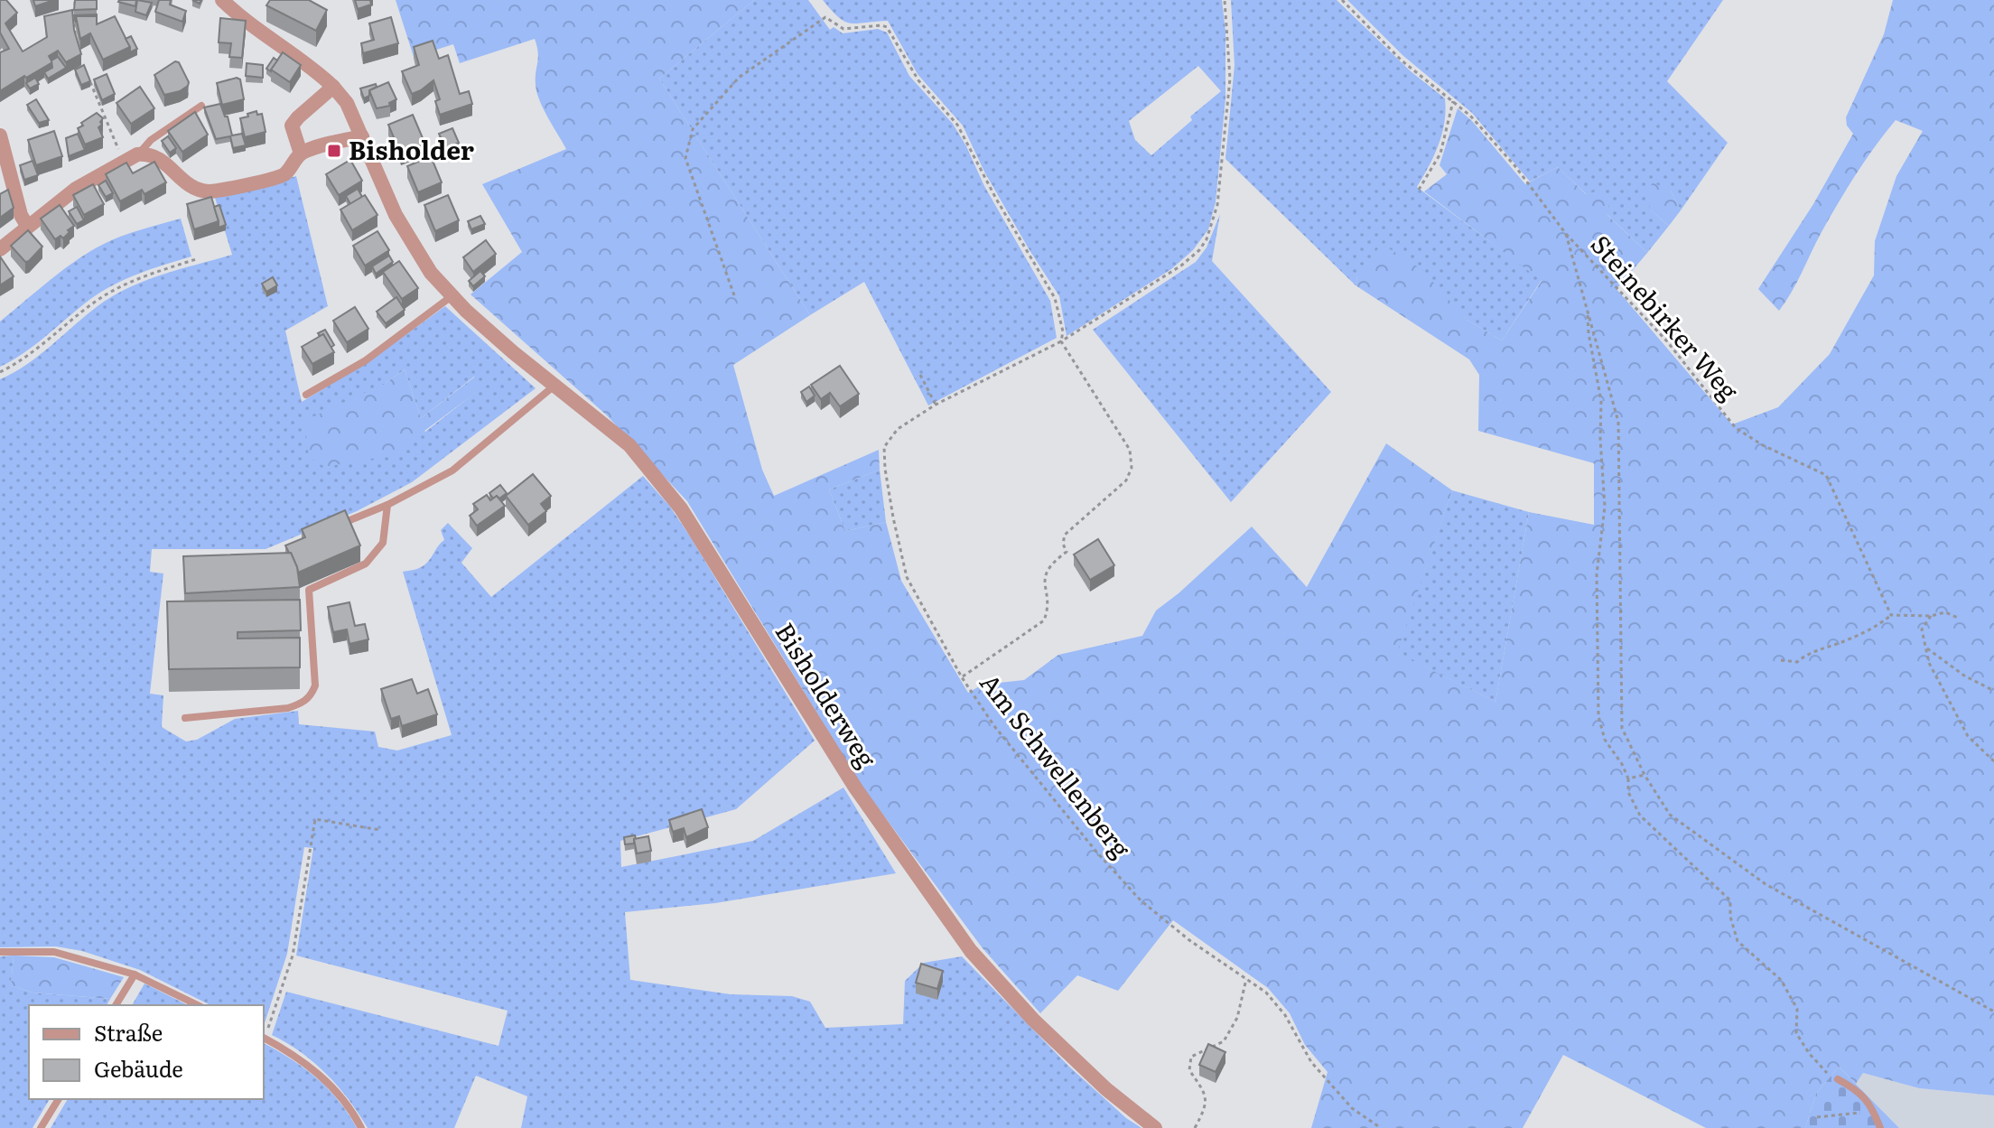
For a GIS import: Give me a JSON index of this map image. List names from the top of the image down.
{
  "streets": {
    "street": ["Bisholderweg"],
    "path": ["Steinebirker Weg", "Am Schwellenberg"]
  },
  "places": {
    "transit": ["Bisholder"]
  },
  "legend": ["Straße", "Gebäude"]
}
